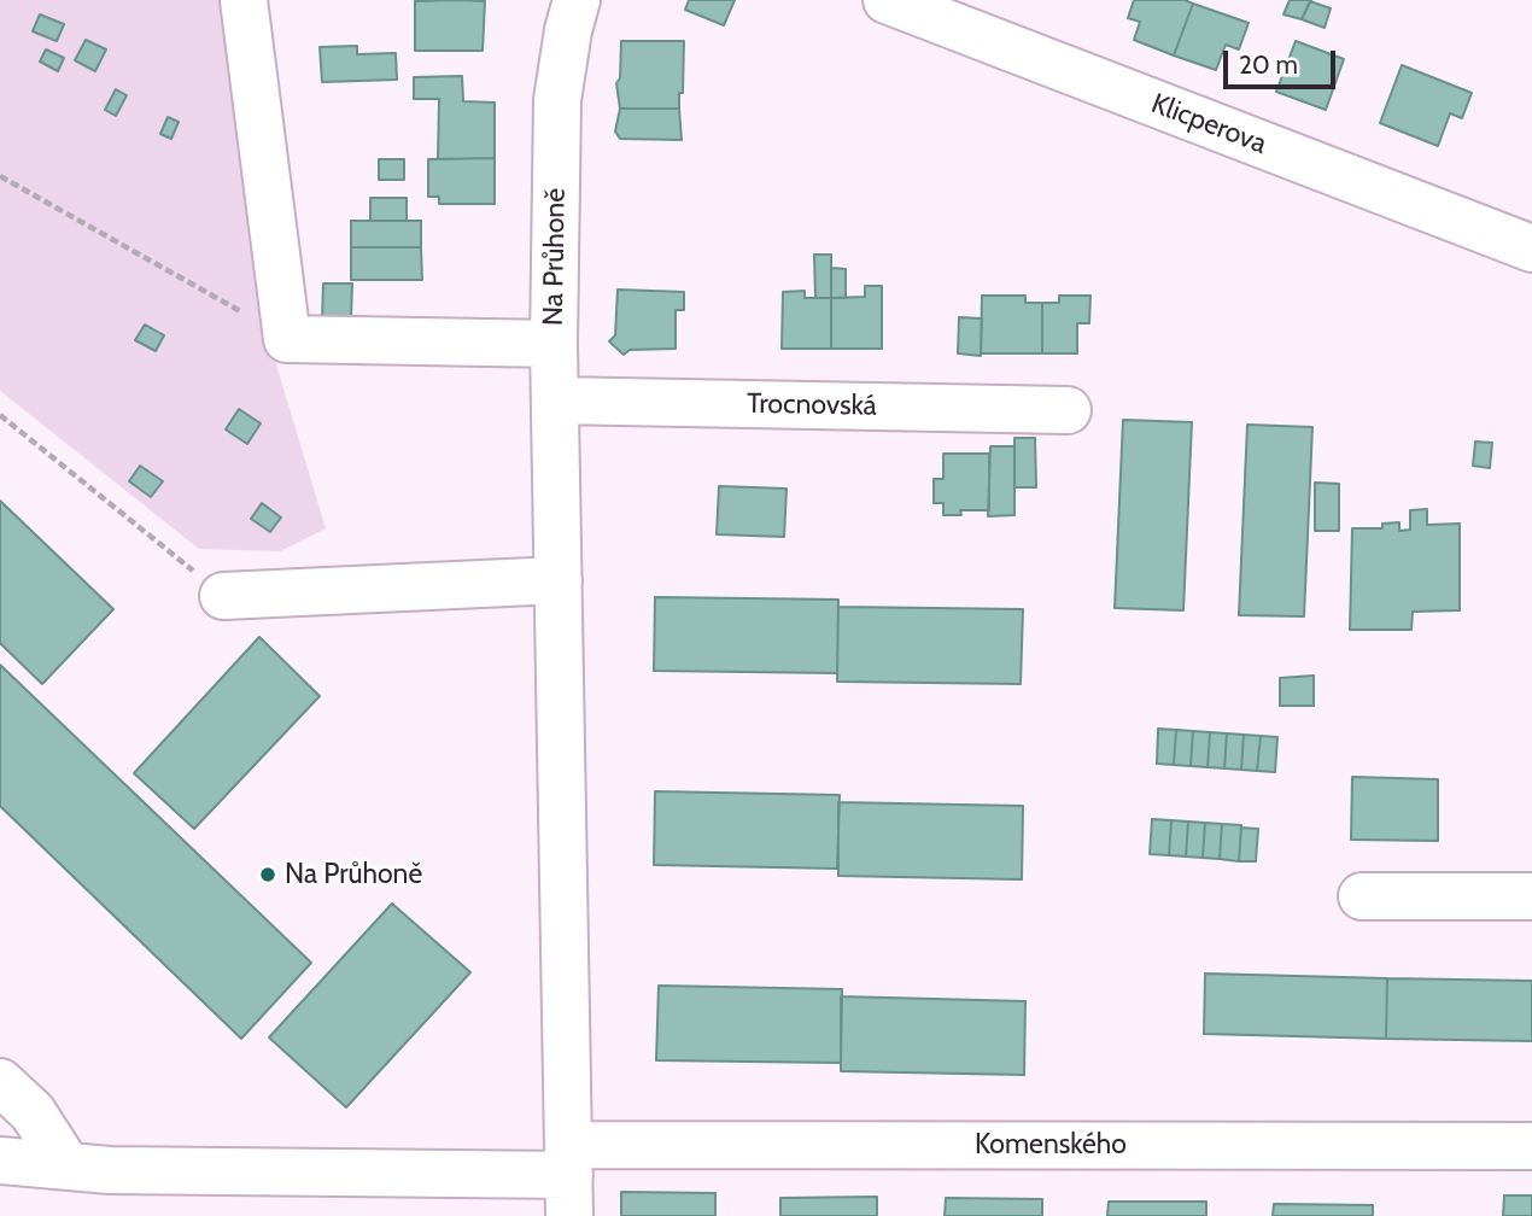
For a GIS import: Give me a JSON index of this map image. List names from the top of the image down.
{
  "streets": {
    "street": [
      "Klicperova",
      "Na Průhoně",
      "Trocnovská",
      "Komenského"
    ]
  },
  "crossings": [
    ["Na Průhoně", "Trocnovská"],
    ["Na Průhoně", "Komenského"]
  ],
  "places": ["Na Průhoně"],
  "scale_bar": "20 m"
}
